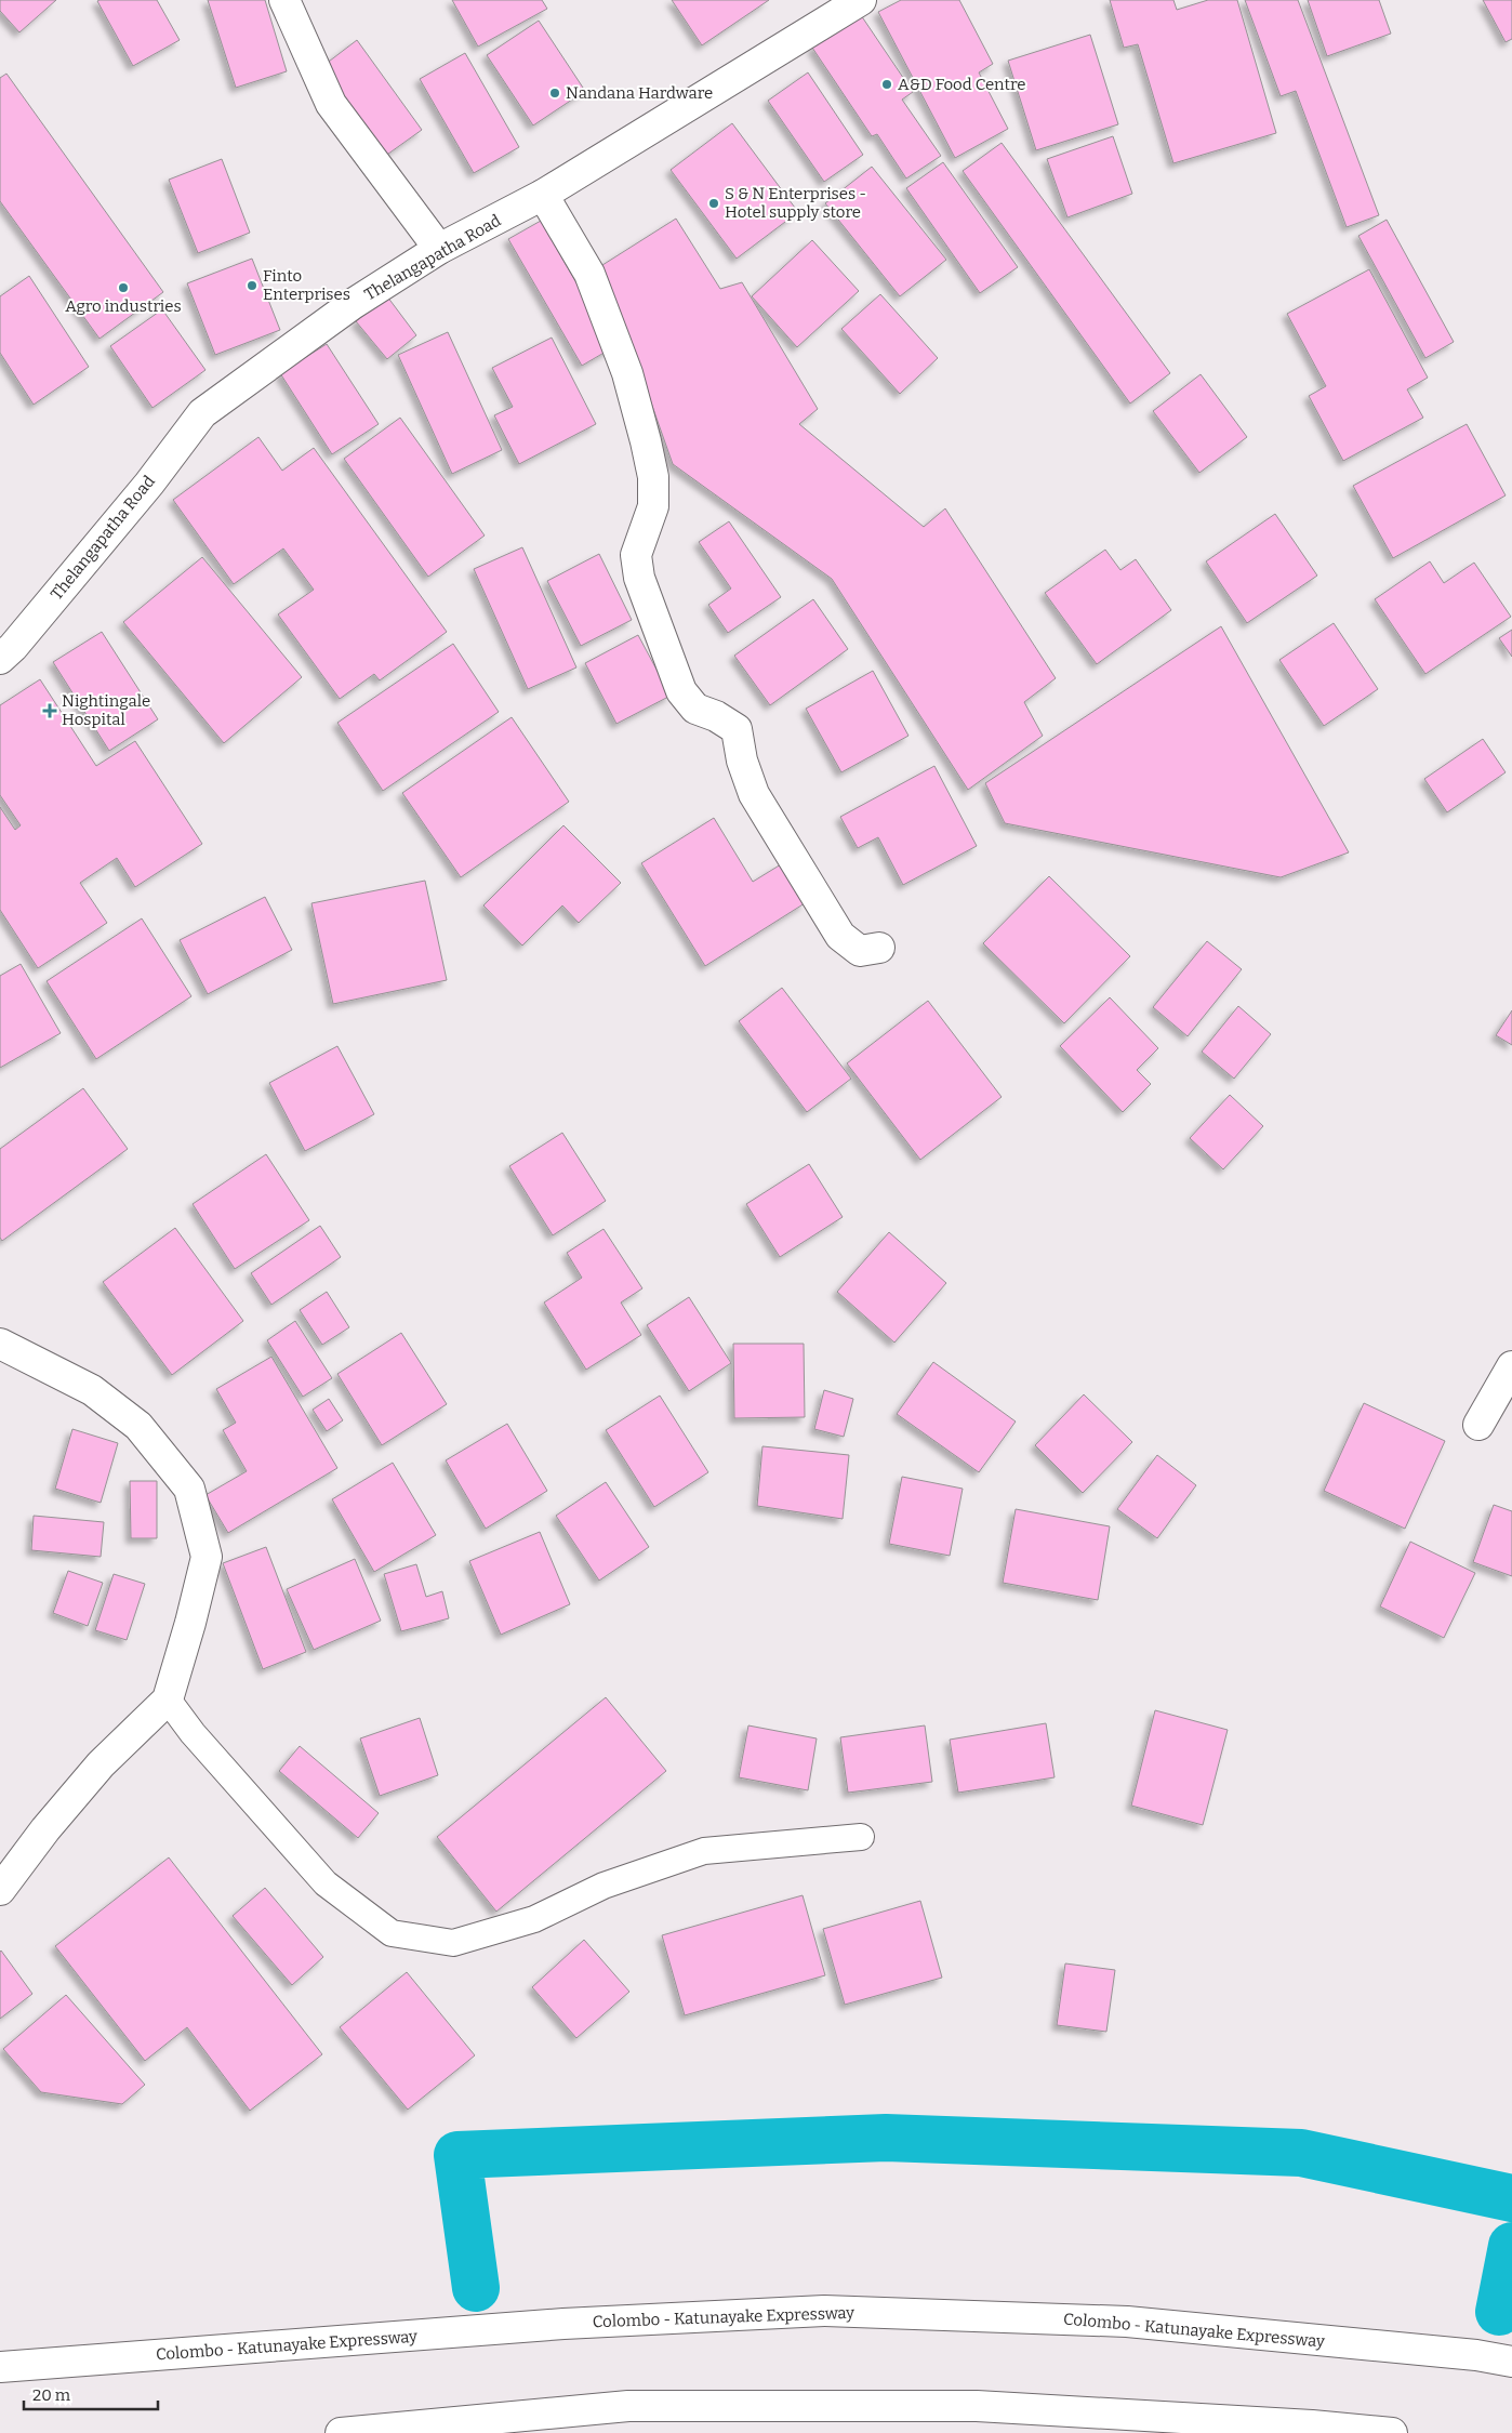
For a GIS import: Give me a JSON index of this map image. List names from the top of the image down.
{
  "streets": {
    "main road": ["Thelangapatha Road", "Colombo - Katunayake Expressway"]
  },
  "places": {
    "other": [
      "A&D Food Centre",
      "Nandana Hardware",
      "S & N Enterprises - Hotel supply store",
      "Finto Enterprises",
      "Agro industries"
    ],
    "health": ["Nightingale Hospital"]
  },
  "scale_bar": "20 m"
}
